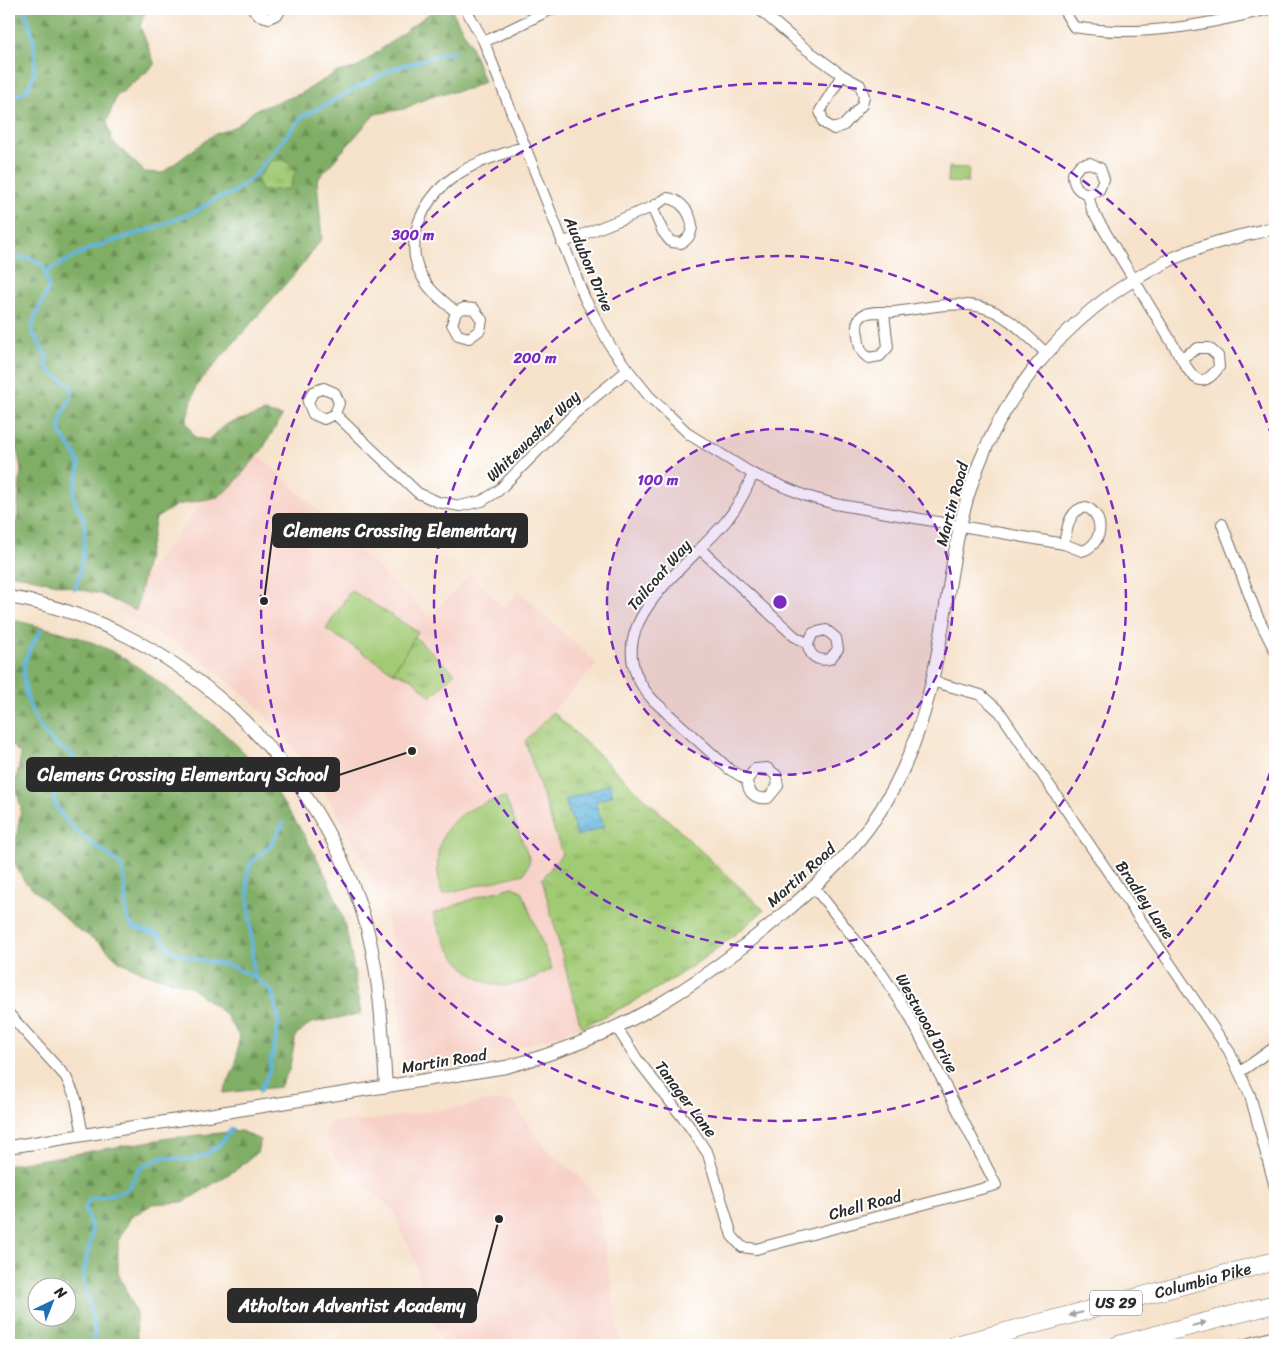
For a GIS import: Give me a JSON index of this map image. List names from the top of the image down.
{
  "streets": {
    "highway": ["Columbia Pike", "US 29"],
    "street": [
      "Audubon Drive",
      "Whitewasher Way",
      "Martin Road",
      "Tailcoat Way",
      "Bradley Lane",
      "Westwood Drive",
      "Tanager Lane",
      "Chell Road"
    ]
  },
  "crossings": [
    ["Audubon Drive", "Whitewasher Way"],
    ["Audubon Drive", "Martin Road"],
    ["Audubon Drive", "Tailcoat Way"],
    ["Martin Road", "Bradley Lane"],
    ["Martin Road", "Westwood Drive"],
    ["Martin Road", "Tanager Lane"],
    ["Westwood Drive", "Chell Road"],
    ["Tanager Lane", "Chell Road"]
  ],
  "places": ["Clemens Crossing Elementary", "Clemens Crossing Elementary School", "Atholton Adventist Academy"],
  "north": "top right",
  "rings": ["300 m", "200 m", "100 m"]
}
